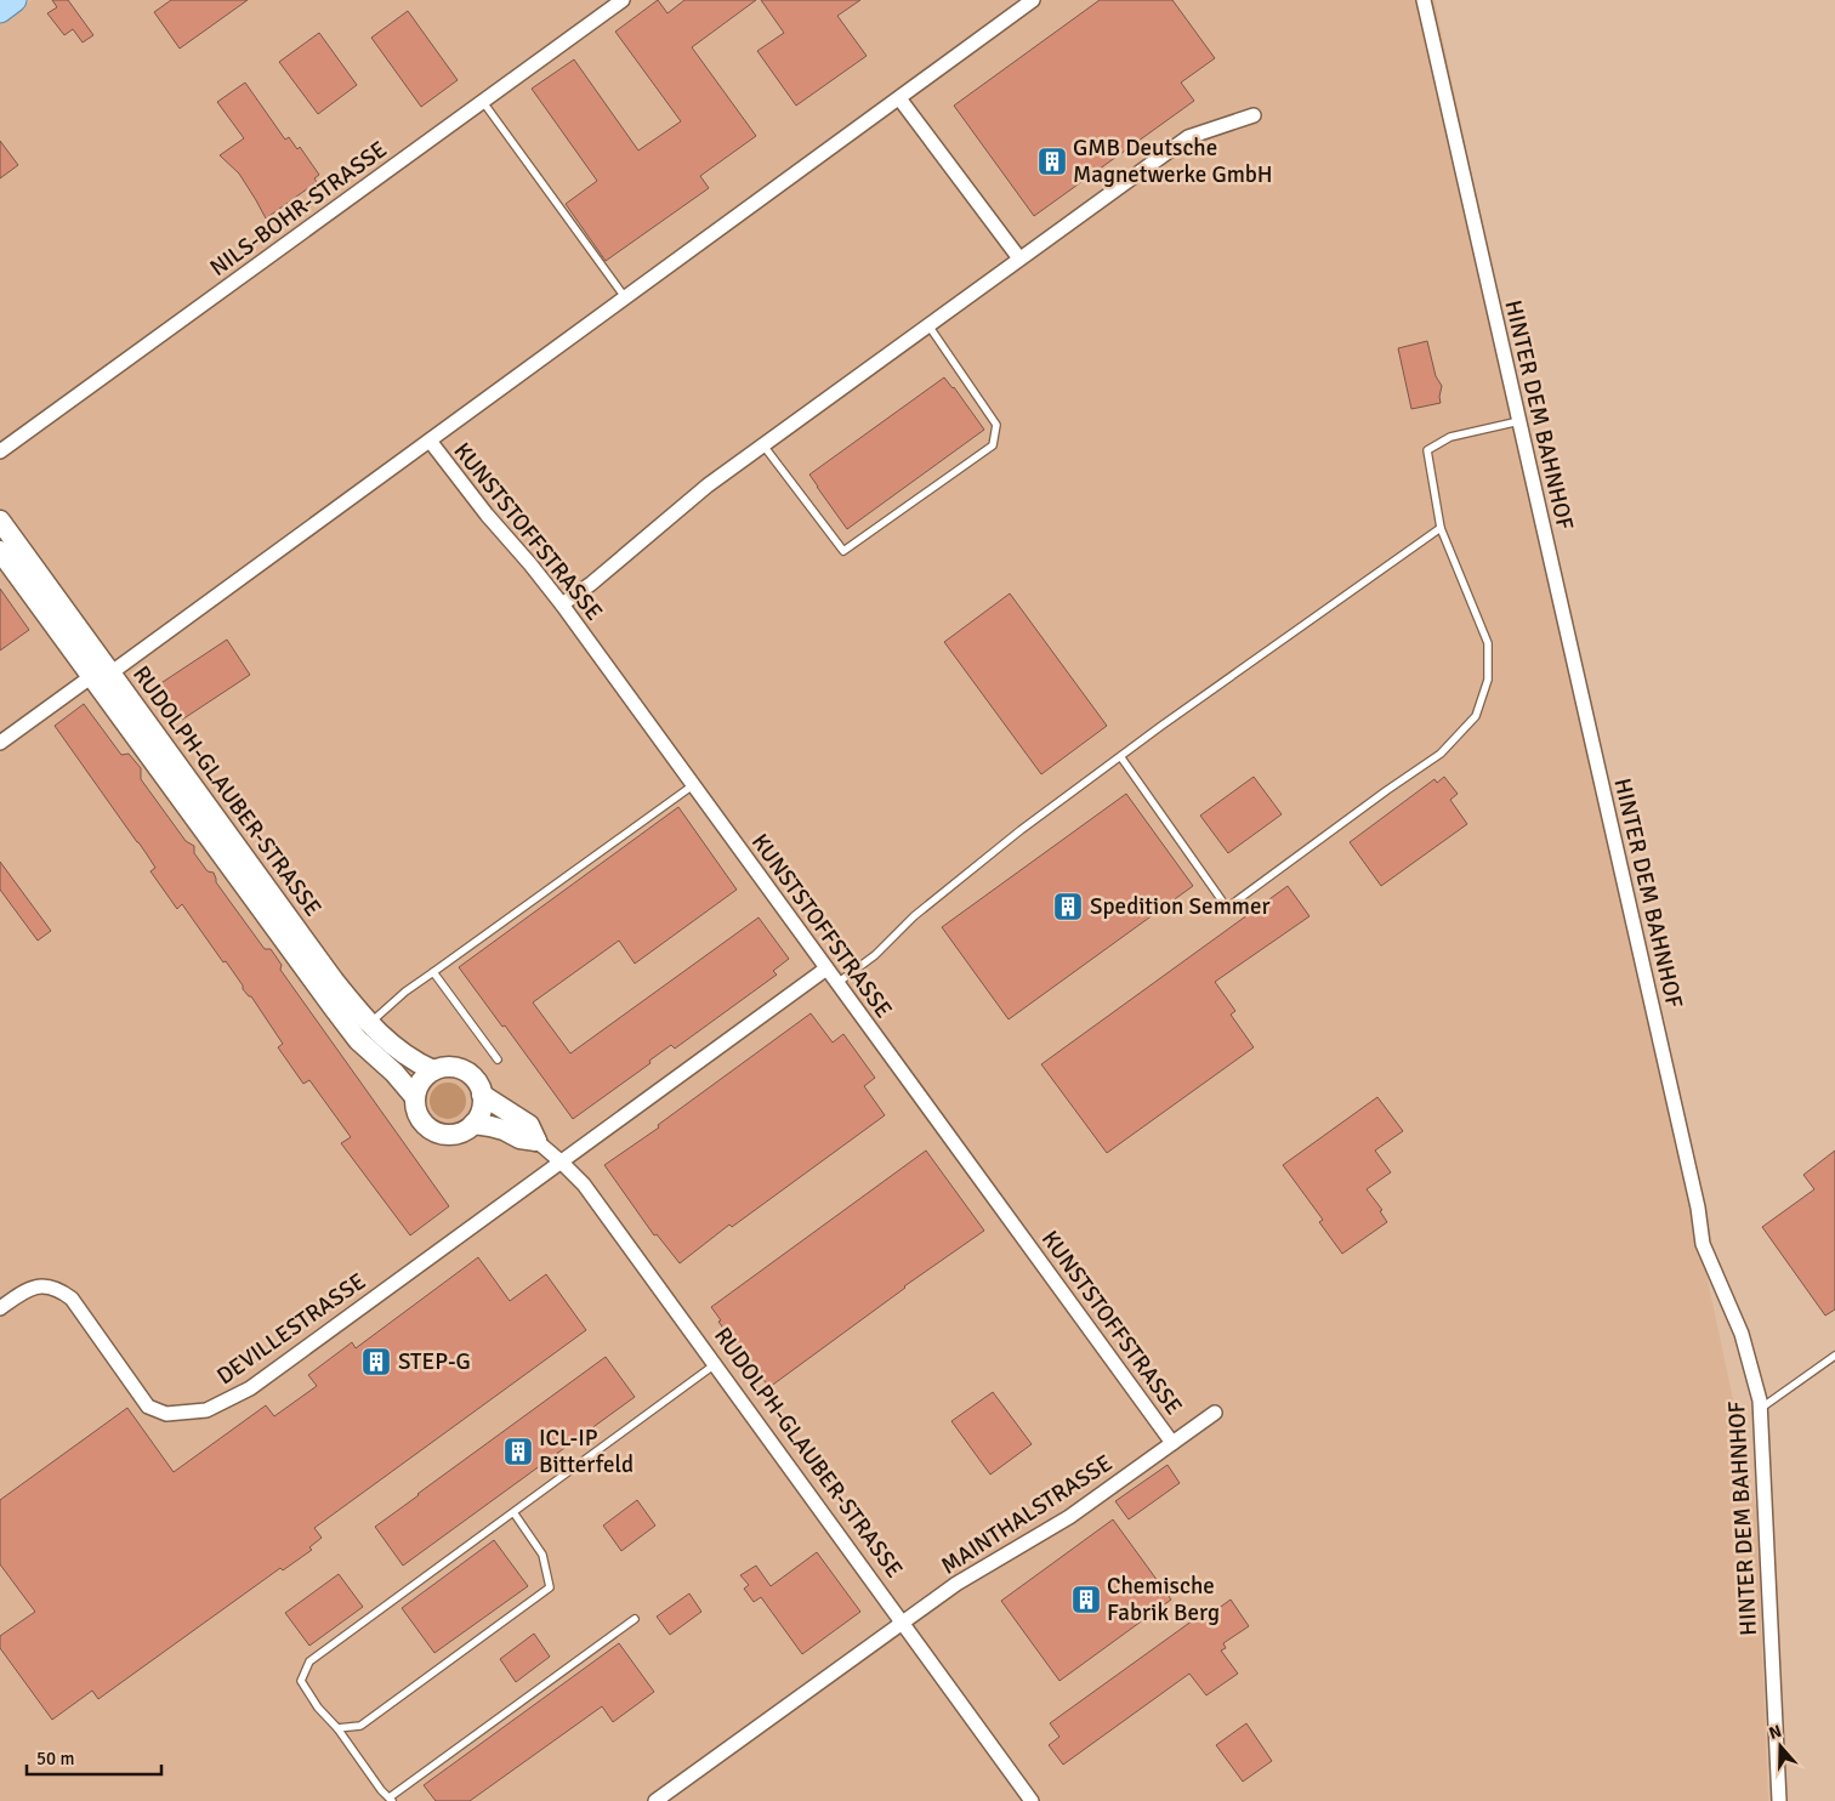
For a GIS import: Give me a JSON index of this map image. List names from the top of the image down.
{
  "streets": {
    "street": [
      "NILS-BOHR-STRASSE",
      "HINTER DEM BAHNHOF",
      "KUNSTSTOFFSTRASSE",
      "RUDOLPH-GLAUBER-STRASSE",
      "DEVILLESTRASSE",
      "MAINTHALSTRASSE"
    ]
  },
  "crossings": [
    ["KUNSTSTOFFSTRASSE", "DEVILLESTRASSE"],
    ["KUNSTSTOFFSTRASSE", "MAINTHALSTRASSE"],
    ["RUDOLPH-GLAUBER-STRASSE", "DEVILLESTRASSE"],
    ["RUDOLPH-GLAUBER-STRASSE", "MAINTHALSTRASSE"]
  ],
  "places": {
    "building": [
      "GMB Deutsche Magnetwerke GmbH",
      "Spedition Semmer",
      "STEP-G",
      "ICL-IP Bitterfeld",
      "Chemische Fabrik Berg"
    ]
  },
  "scale_bar": "50 m",
  "north": "top"
}
